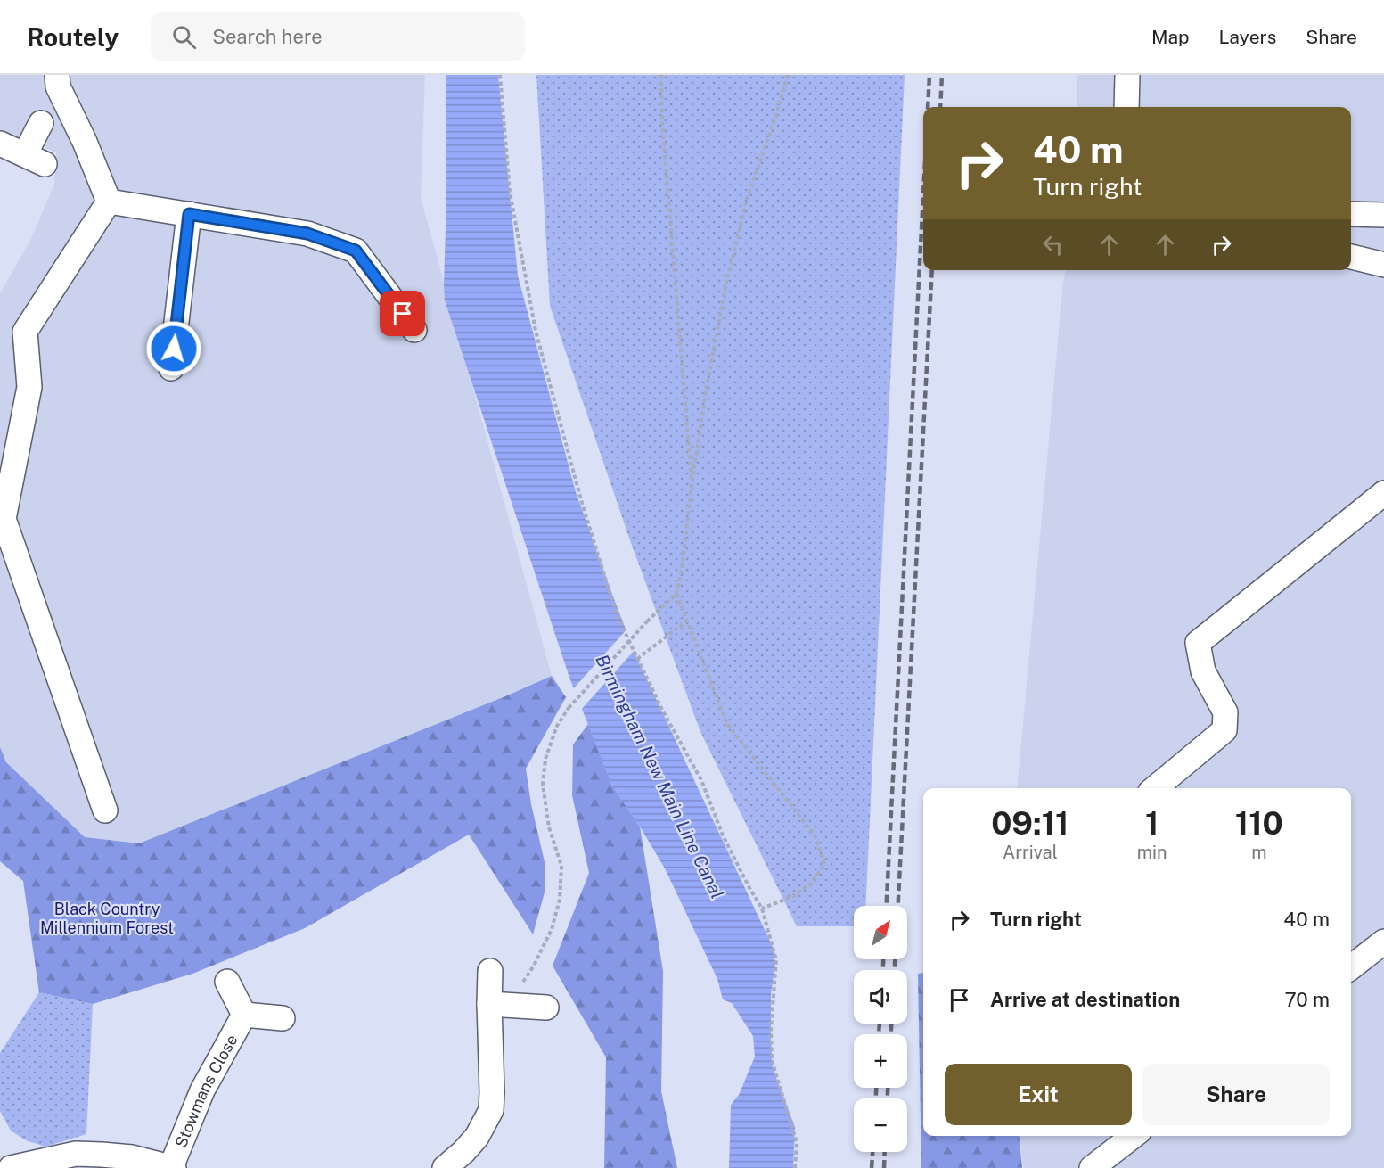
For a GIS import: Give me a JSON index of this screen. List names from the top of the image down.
{
  "streets": {
    "street": ["Stowmans Close"]
  },
  "water": ["Birmingham New Main Line Canal"],
  "parks": ["Black Country Millennium Forest"],
  "north": "top right",
  "page": {
    "header": "Routely",
    "search": "Search here",
    "nav": ["Map", "Layers", "Share"],
    "turn": ["40 m", "Turn right"],
    "eta": [
      "09:11",
      "Arrival",
      "1",
      "min",
      "110",
      "m"
    ],
    "list": [
      {
        "name": "Turn right",
        "value": "40 m"
      },
      {
        "name": "Arrive at destination",
        "value": "70 m"
      }
    ],
    "map_buttons": ["+", "−"],
    "buttons": ["Exit", "Share"]
  }
}
